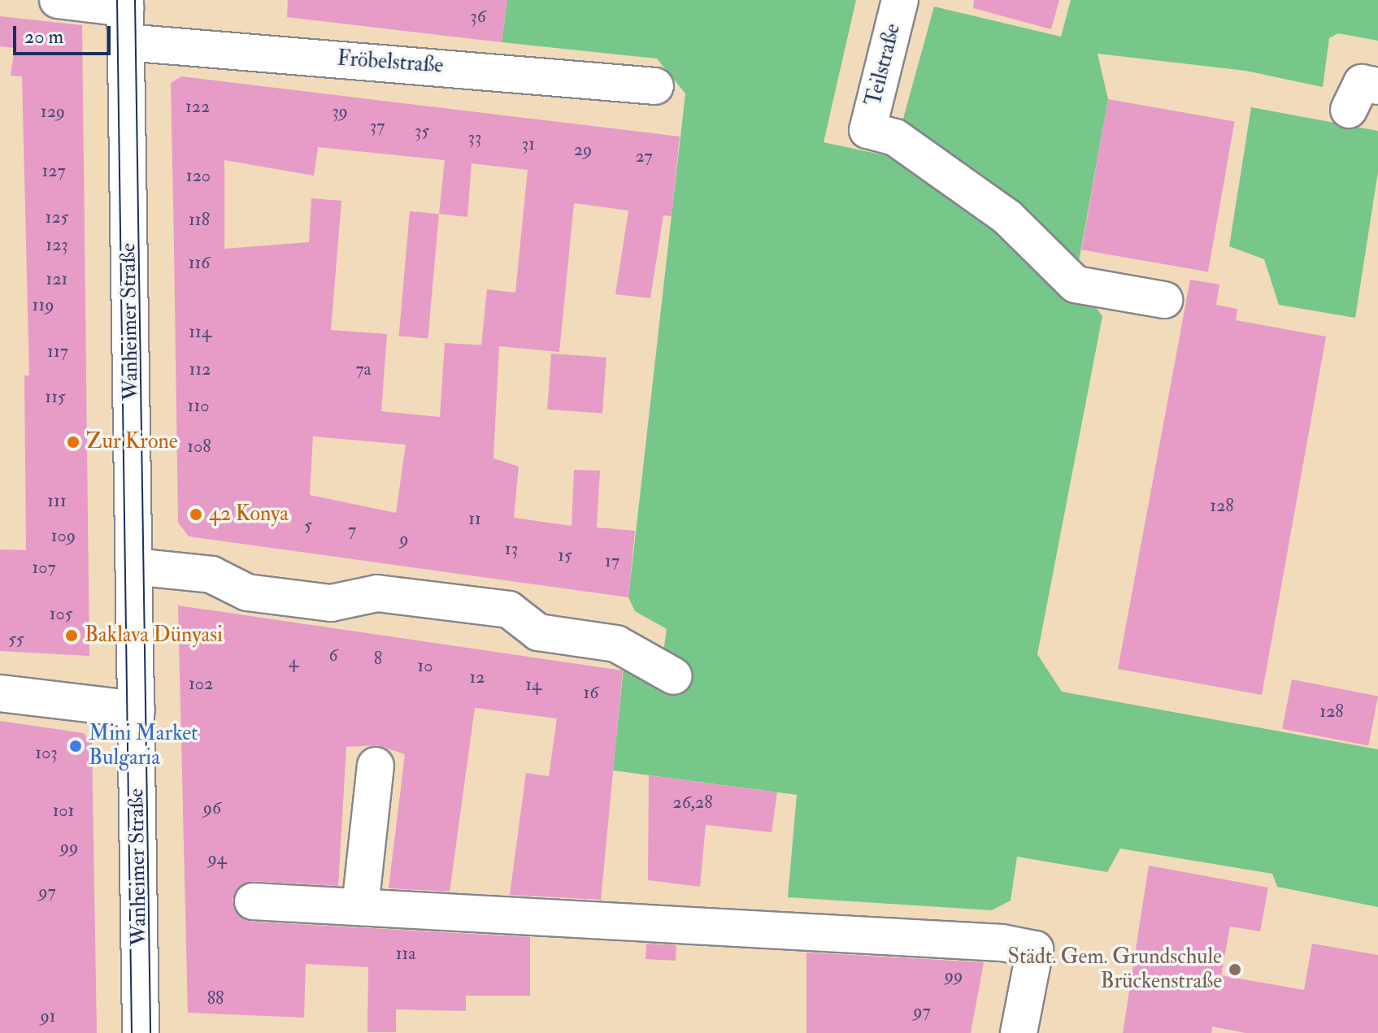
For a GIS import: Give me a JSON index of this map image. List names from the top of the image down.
{
  "streets": {
    "street": ["Fröbelstraße", "Teilstraße", "Wanheimer Straße"]
  },
  "crossings": [
    ["Fröbelstraße", "Wanheimer Straße"]
  ],
  "places": [
    "Zur Krone",
    "42 Konya",
    "Baklava Dünyasi",
    "Mini Market Bulgaria",
    "Städt. Gem. Grundschule Brückenstraße"
  ],
  "house_numbers": [
    "36",
    "122",
    "129",
    "39",
    "37",
    "35",
    "33",
    "31",
    "29",
    "27",
    "127",
    "120",
    "125",
    "118",
    "123",
    "116",
    "121",
    "119",
    "114",
    "117",
    "112",
    "7a",
    "115",
    "110",
    "108",
    "111",
    "128",
    "11",
    "5",
    "7",
    "109",
    "9",
    "13",
    "15",
    "17",
    "107",
    "105",
    "55",
    "6",
    "8",
    "4",
    "10",
    "12",
    "102",
    "14",
    "16",
    "128",
    "103",
    "26,28",
    "96",
    "101",
    "99",
    "94",
    "97",
    "11a",
    "99",
    "88",
    "97",
    "91"
  ],
  "scale_bar": "20 m"
}
